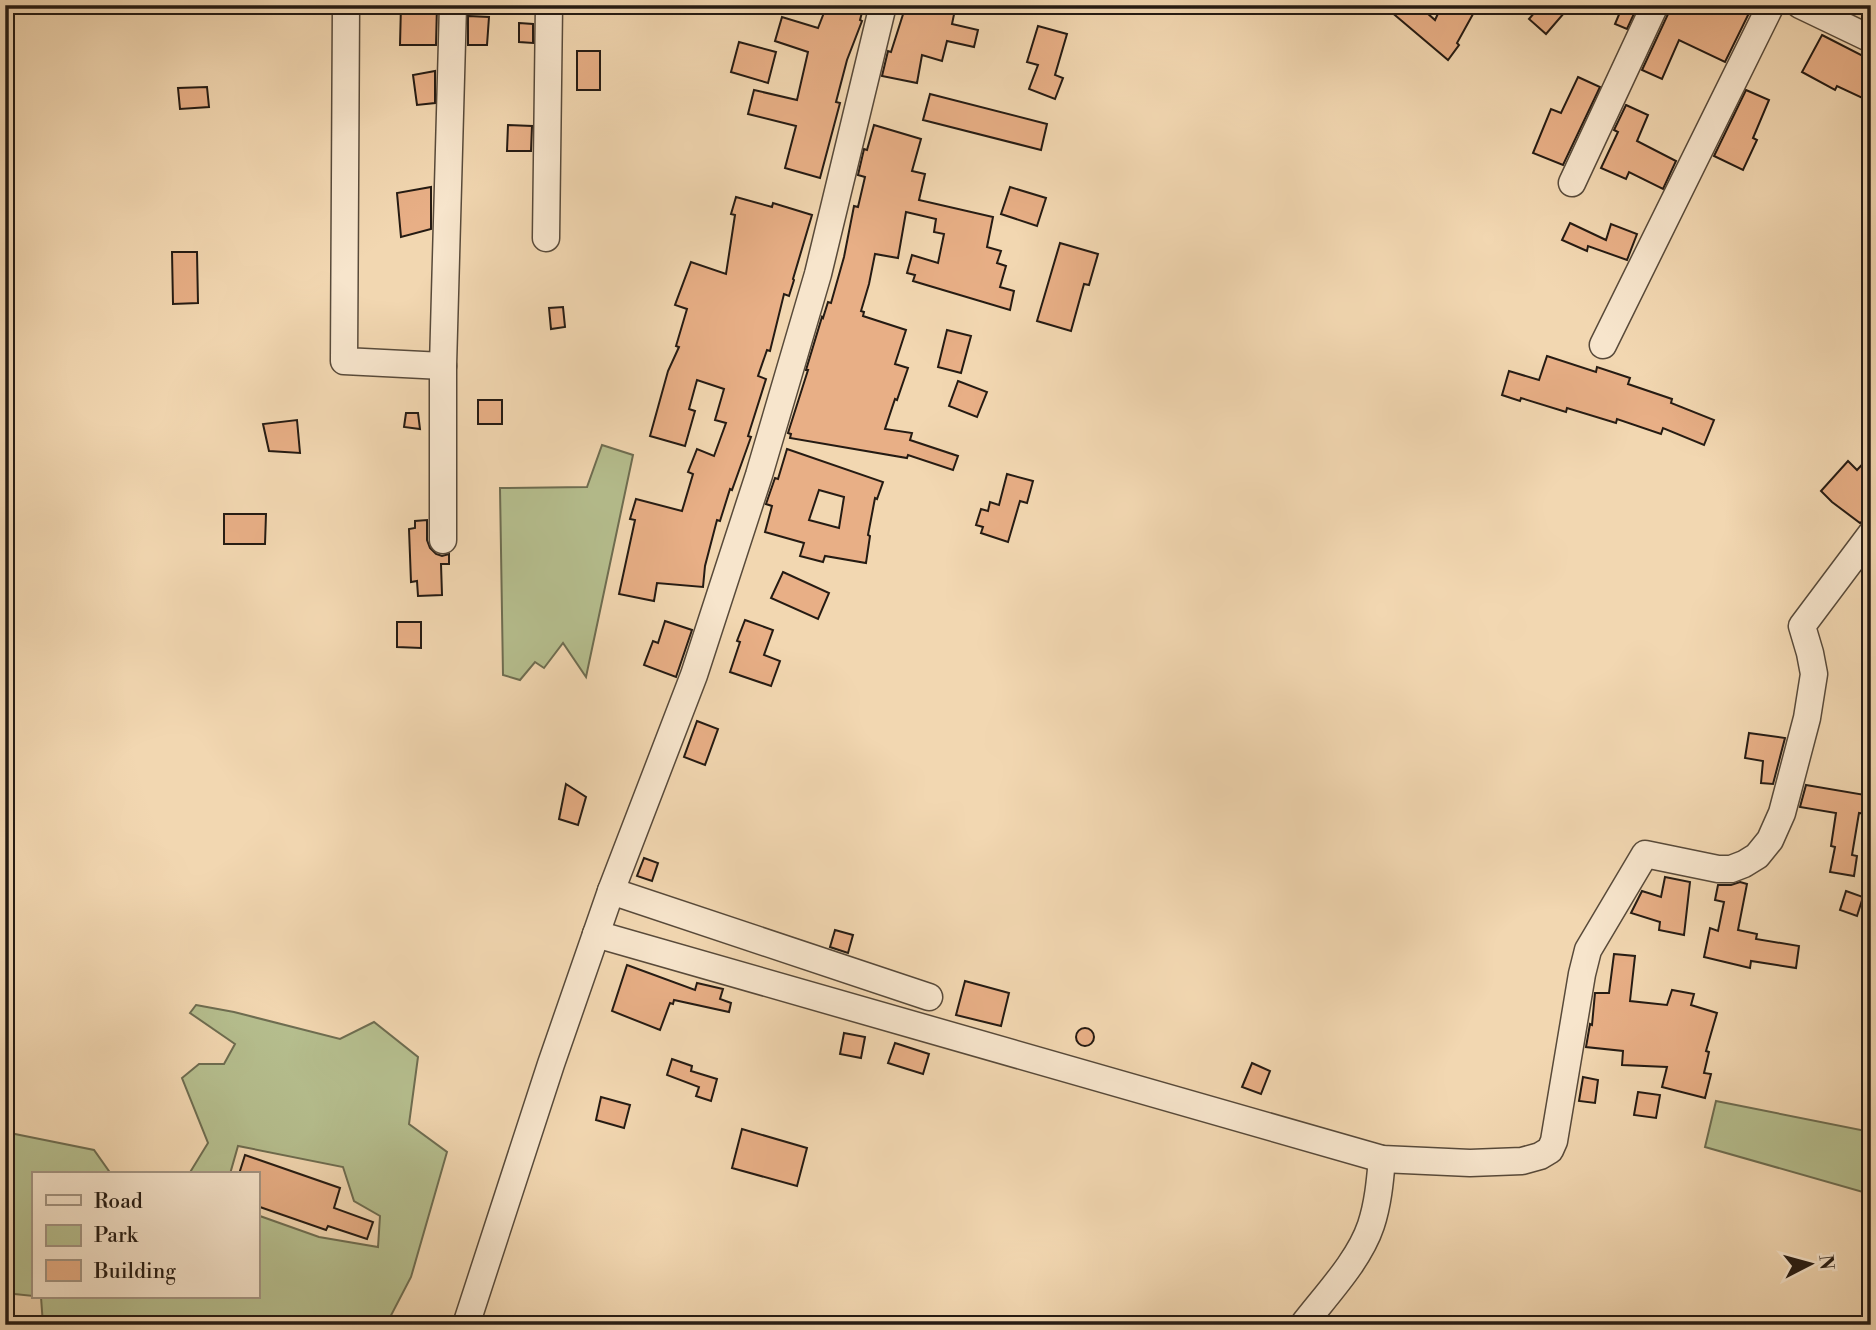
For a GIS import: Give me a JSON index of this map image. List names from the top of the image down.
{
  "legend": ["Road", "Park", "Building"],
  "north": "right"
}
